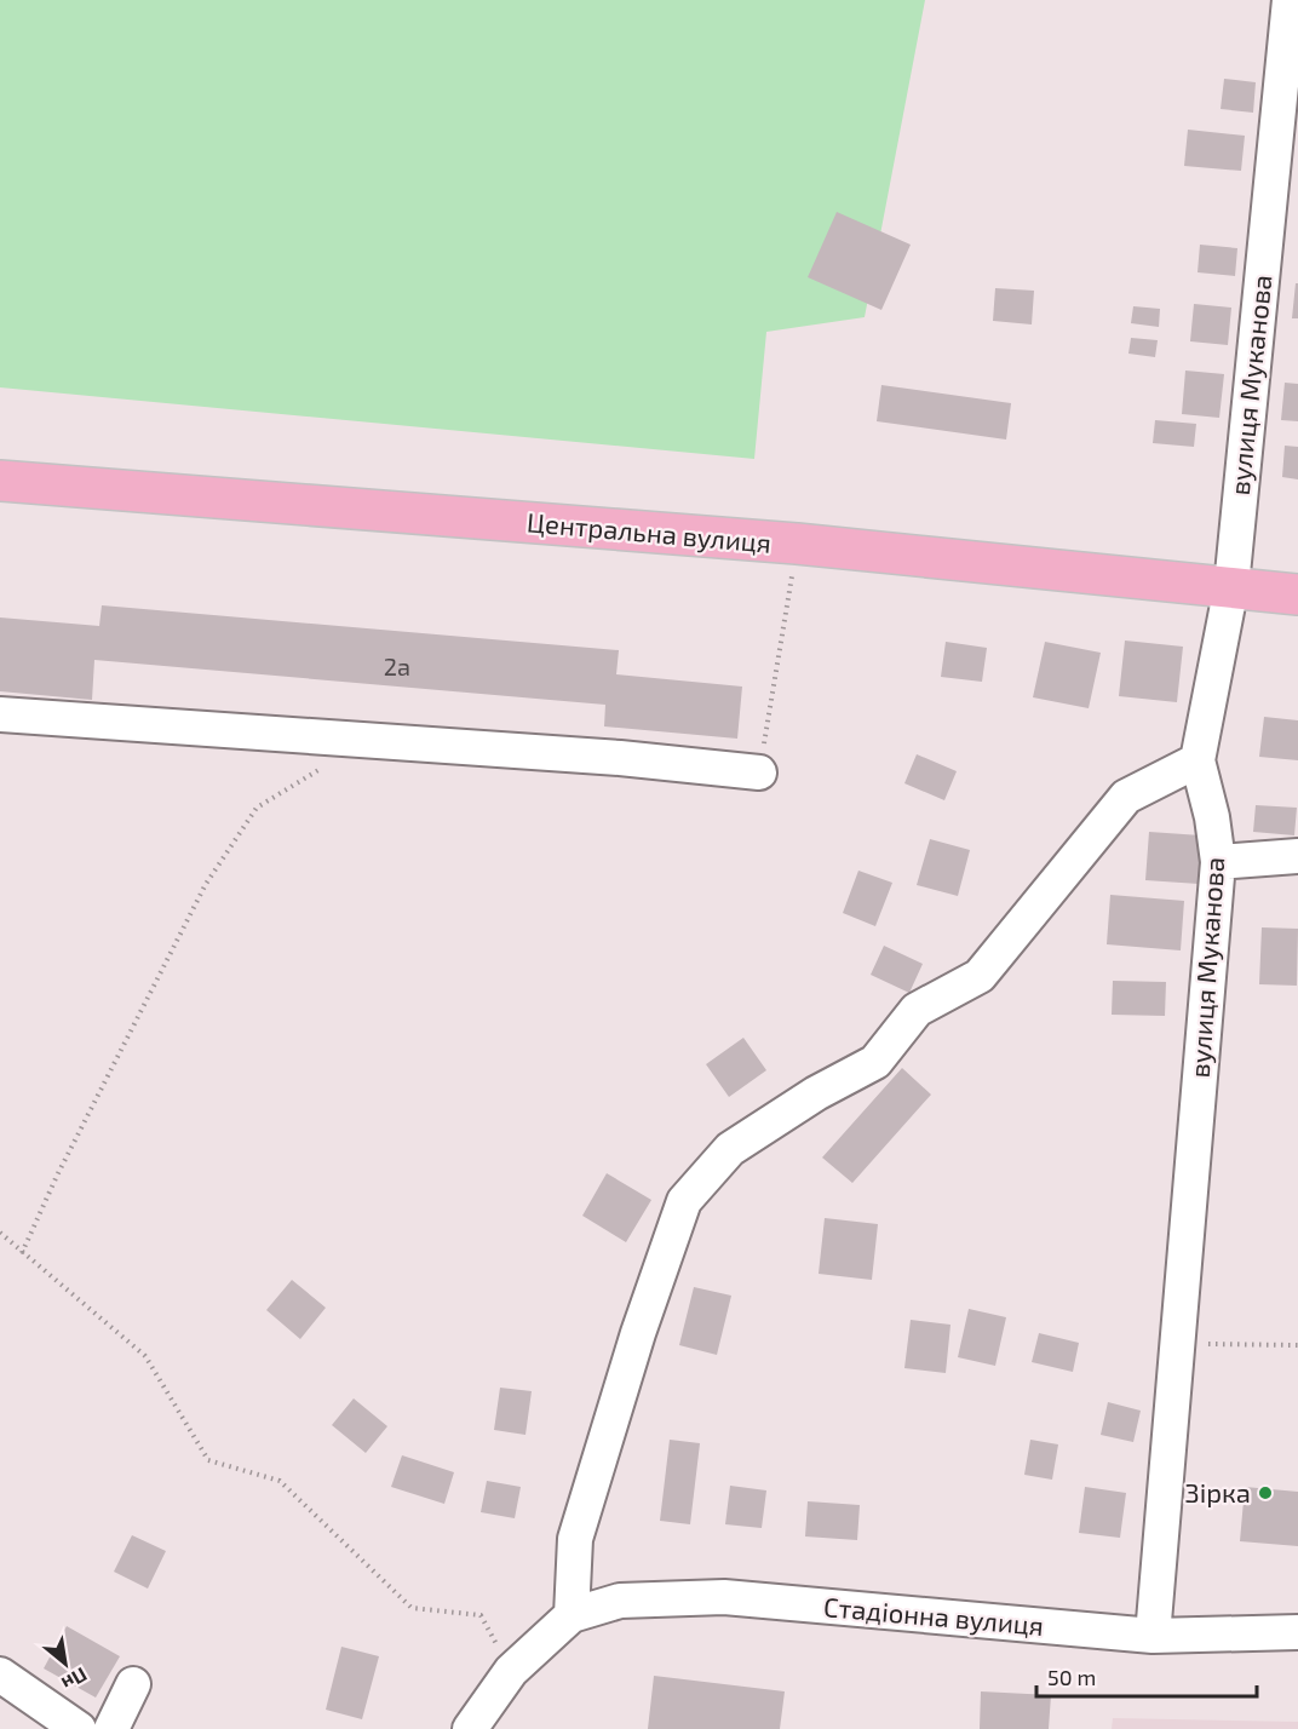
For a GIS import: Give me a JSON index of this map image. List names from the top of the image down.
{
  "streets": {
    "main road": ["Центральна вулиця"],
    "street": ["вулиця Муканова", "Стадіонна вулиця"]
  },
  "crossings": [
    ["вулиця Муканова", "Центральна вулиця"],
    ["вулиця Муканова", "Стадіонна вулиця"]
  ],
  "places": ["Зірка"],
  "house_numbers": ["2а"],
  "scale_bar": "50 m",
  "north": "bottom right"
}
